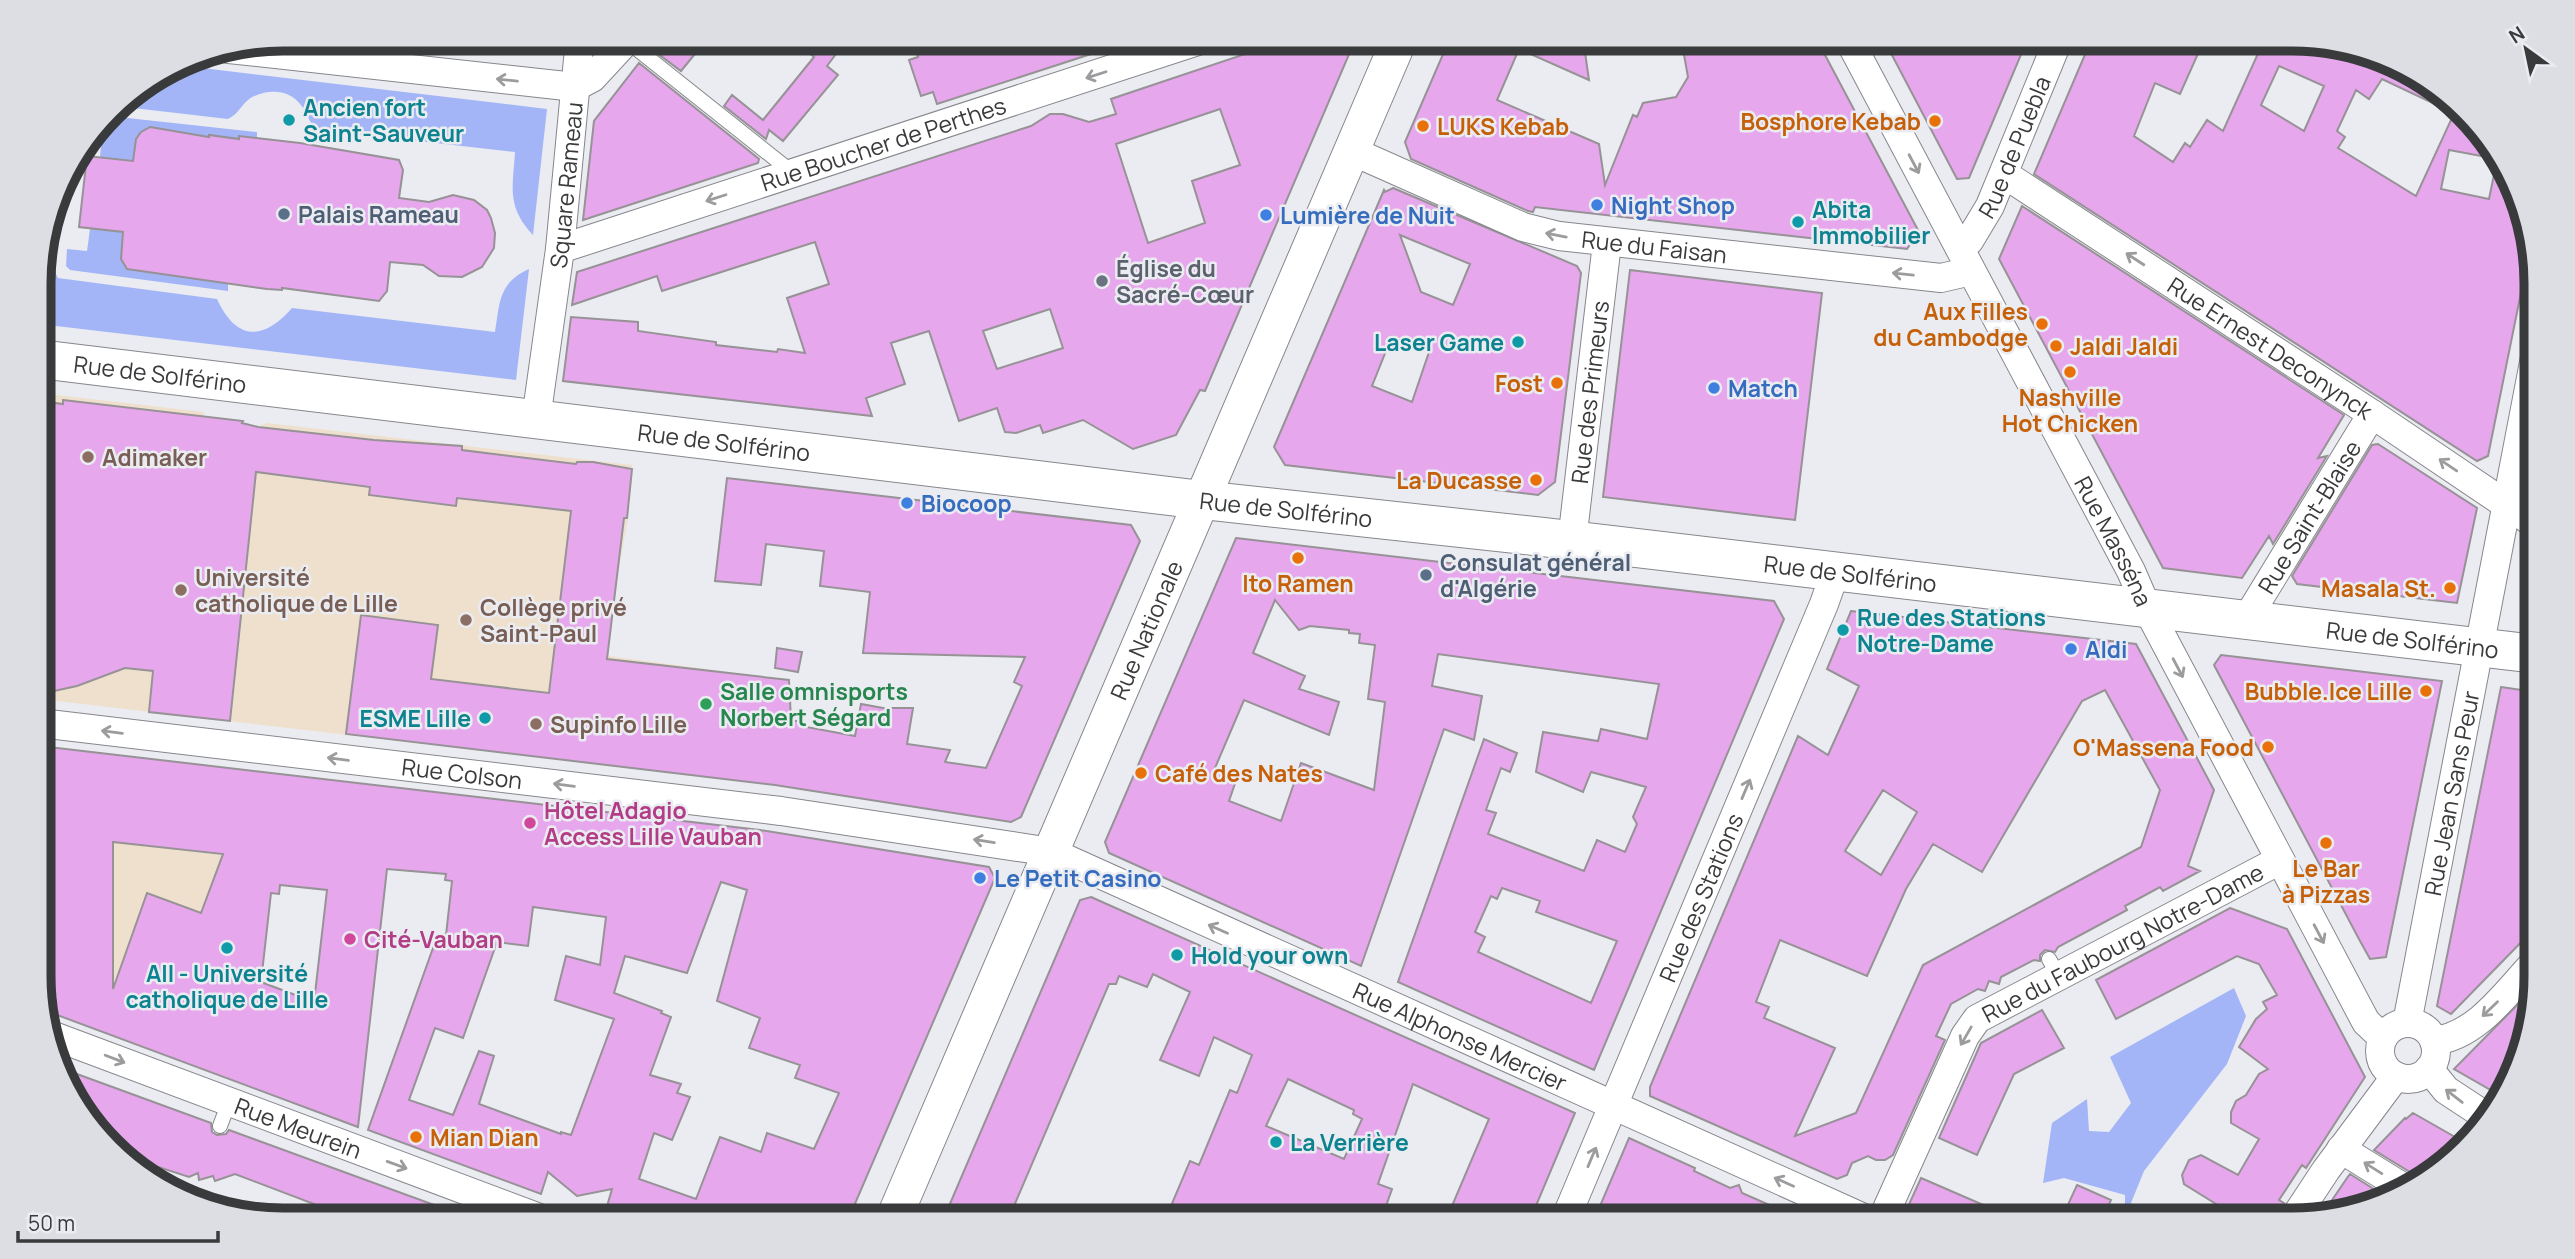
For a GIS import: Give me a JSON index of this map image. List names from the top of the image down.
{
  "streets": {
    "main road": ["Rue de Solférino"],
    "street": [
      "Rue Boucher de Perthes",
      "Rue de Puebla",
      "Square Rameau",
      "Rue du Faisan",
      "Rue Ernest Deconynck",
      "Rue des Primeurs",
      "Rue Saint-Blaise",
      "Rue Masséna",
      "Rue Nationale",
      "Rue Colson",
      "Rue Jean Sans Peur",
      "Rue des Stations",
      "Rue du Faubourg Notre-Dame",
      "Rue Alphonse Mercier",
      "Rue Meurein"
    ]
  },
  "crossings": [
    ["Rue Boucher de Perthes", "Square Rameau"],
    ["Rue de Puebla", "Rue du Faisan"],
    ["Rue de Puebla", "Rue Ernest Deconynck"],
    ["Rue de Puebla", "Rue Masséna"],
    ["Square Rameau", "Rue de Solférino"],
    ["Rue du Faisan", "Rue des Primeurs"],
    ["Rue du Faisan", "Rue Masséna"],
    ["Rue du Faisan", "Rue Nationale"],
    ["Rue Ernest Deconynck", "Rue Saint-Blaise"],
    ["Rue Ernest Deconynck", "Rue Jean Sans Peur"],
    ["Rue de Solférino", "Rue des Primeurs"],
    ["Rue de Solférino", "Rue Saint-Blaise"],
    ["Rue de Solférino", "Rue Masséna"],
    ["Rue de Solférino", "Rue Nationale"],
    ["Rue de Solférino", "Rue Jean Sans Peur"],
    ["Rue de Solférino", "Rue des Stations"],
    ["Rue Masséna", "Rue Jean Sans Peur"],
    ["Rue Masséna", "Rue du Faubourg Notre-Dame"],
    ["Rue Nationale", "Rue Colson"],
    ["Rue Nationale", "Rue Alphonse Mercier"],
    ["Rue Colson", "Rue Alphonse Mercier"],
    ["Rue des Stations", "Rue Alphonse Mercier"]
  ],
  "one_way": [
    "Rue Boucher de Perthes",
    "Square Rameau",
    "Rue du Faisan",
    "Rue Ernest Deconynck",
    "Rue Masséna",
    "Rue Colson",
    "Rue des Stations",
    "Rue du Faubourg Notre-Dame",
    "Rue Alphonse Mercier",
    "Rue Meurein"
  ],
  "places": [
    "Ancien fort Saint-Sauveur",
    "Bosphore Kebab",
    "LUKS Kebab",
    "Night Shop",
    "Palais Rameau",
    "Lumière de Nuit",
    "Abita Immobilier",
    "Église du Sacré-Cœur",
    "Aux Filles du Cambodge",
    "Laser Game",
    "Jaldi Jaldi",
    "Nashville Hot Chicken",
    "Fost",
    "Match",
    "Adimaker",
    "La Ducasse",
    "Biocoop",
    "Ito Ramen",
    "Consulat général d'Algérie",
    "Masala St.",
    "Université catholique de Lille",
    "Collège privé Saint-Paul",
    "Rue des Stations Notre-Dame",
    "Aldi",
    "Bubble.Ice Lille",
    "Salle omnisports Norbert Ségard",
    "ESME Lille",
    "Supinfo Lille",
    "O'Massena Food",
    "Café des Nates",
    "Hôtel Adagio Access Lille Vauban",
    "Le Bar à Pizzas",
    "Le Petit Casino",
    "Cité-Vauban",
    "All - Université catholique de Lille",
    "Hold your own",
    "Mian Dian",
    "La Verrière"
  ],
  "scale_bar": "50 m",
  "north": "top left"
}
